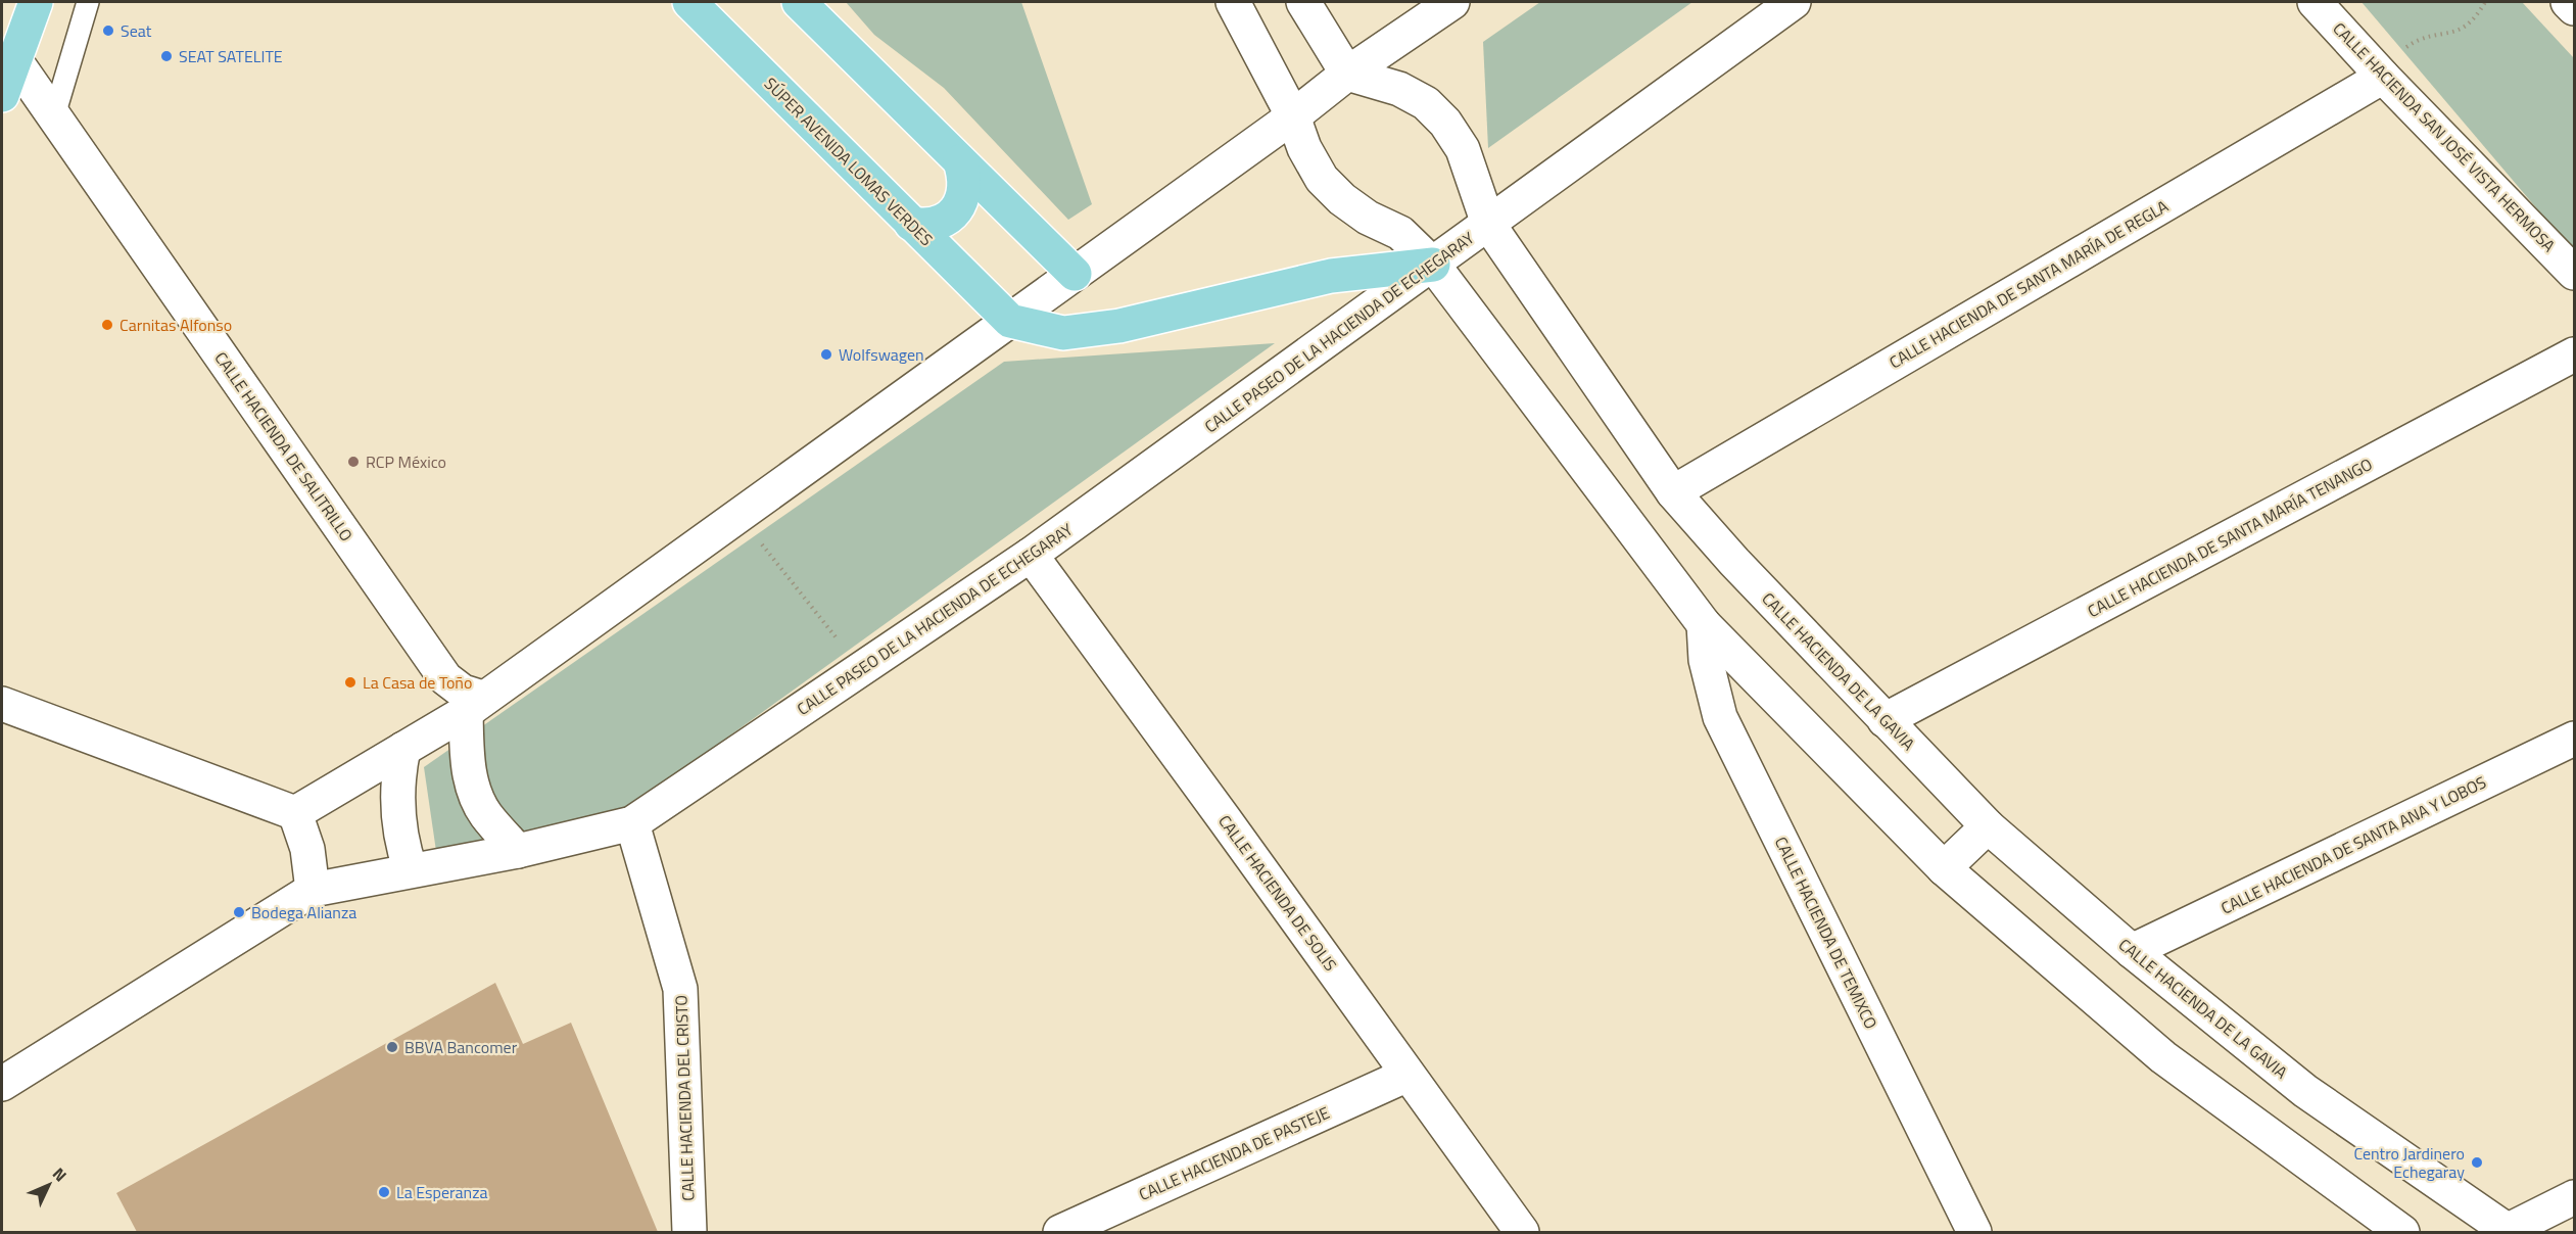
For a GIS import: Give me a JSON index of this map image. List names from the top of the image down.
{
  "streets": {
    "main road": [
      "CALLE HACIENDA SAN JOSÉ VISTA HERMOSA",
      "SÚPER AVENIDA LOMAS VERDES",
      "CALLE HACIENDA DE SANTA MARÍA DE REGLA",
      "CALLE PASEO DE LA HACIENDA DE ECHEGARAY",
      "CALLE HACIENDA DE SALITRILLO",
      "CALLE HACIENDA DE SANTA MARÍA TENANGO",
      "CALLE HACIENDA DE LA GAVIA",
      "CALLE HACIENDA DE SANTA ANA Y LOBOS",
      "CALLE HACIENDA DE SOLIS",
      "CALLE HACIENDA DE TEMIXCO",
      "CALLE HACIENDA DEL CRISTO",
      "CALLE HACIENDA DE PASTEJE"
    ]
  },
  "crossings": [
    ["CALLE HACIENDA SAN JOSÉ VISTA HERMOSA", "CALLE HACIENDA DE SANTA MARÍA DE REGLA"],
    ["CALLE HACIENDA DE SANTA MARÍA DE REGLA", "CALLE HACIENDA DE LA GAVIA"],
    ["CALLE PASEO DE LA HACIENDA DE ECHEGARAY", "CALLE HACIENDA DE LA GAVIA"],
    ["CALLE PASEO DE LA HACIENDA DE ECHEGARAY", "CALLE HACIENDA DE SOLIS"],
    ["CALLE PASEO DE LA HACIENDA DE ECHEGARAY", "CALLE HACIENDA DEL CRISTO"],
    ["CALLE HACIENDA DE SANTA MARÍA TENANGO", "CALLE HACIENDA DE LA GAVIA"],
    ["CALLE HACIENDA DE LA GAVIA", "CALLE HACIENDA DE SANTA ANA Y LOBOS"],
    ["CALLE HACIENDA DE SOLIS", "CALLE HACIENDA DE PASTEJE"]
  ],
  "places": [
    "Seat",
    "SEAT SATELITE",
    "Carnitas Alfonso",
    "Wolfswagen",
    "RCP México",
    "La Casa de Toño",
    "Bodega Alianza",
    "BBVA Bancomer",
    "Centro Jardinero Echegaray",
    "La Esperanza"
  ],
  "north": "top right"
}
